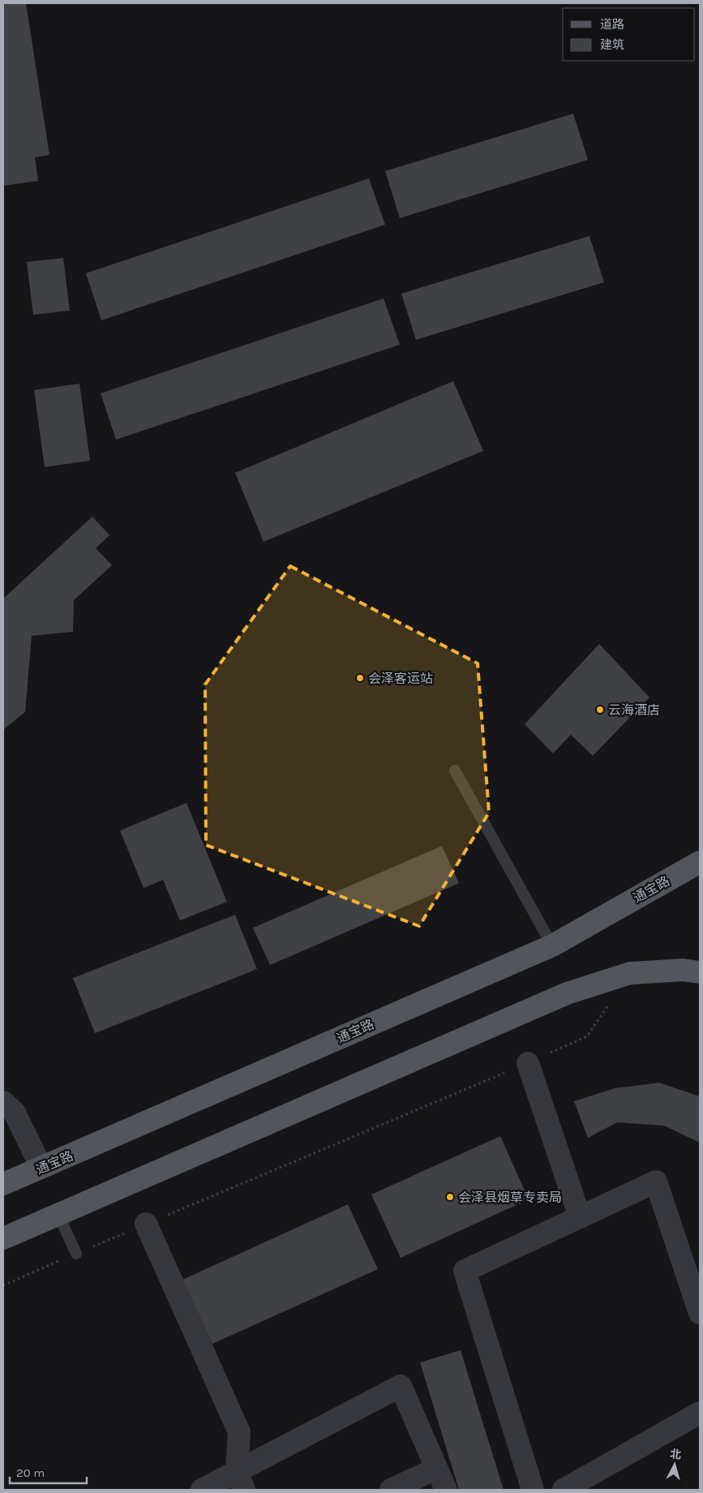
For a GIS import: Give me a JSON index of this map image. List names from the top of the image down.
{
  "streets": {
    "main road": ["通宝路"]
  },
  "places": ["会泽客运站", "云海酒店", "会泽县烟草专卖局"],
  "legend": ["道路", "建筑"],
  "scale_bar": "20 m",
  "north": "top"
}
